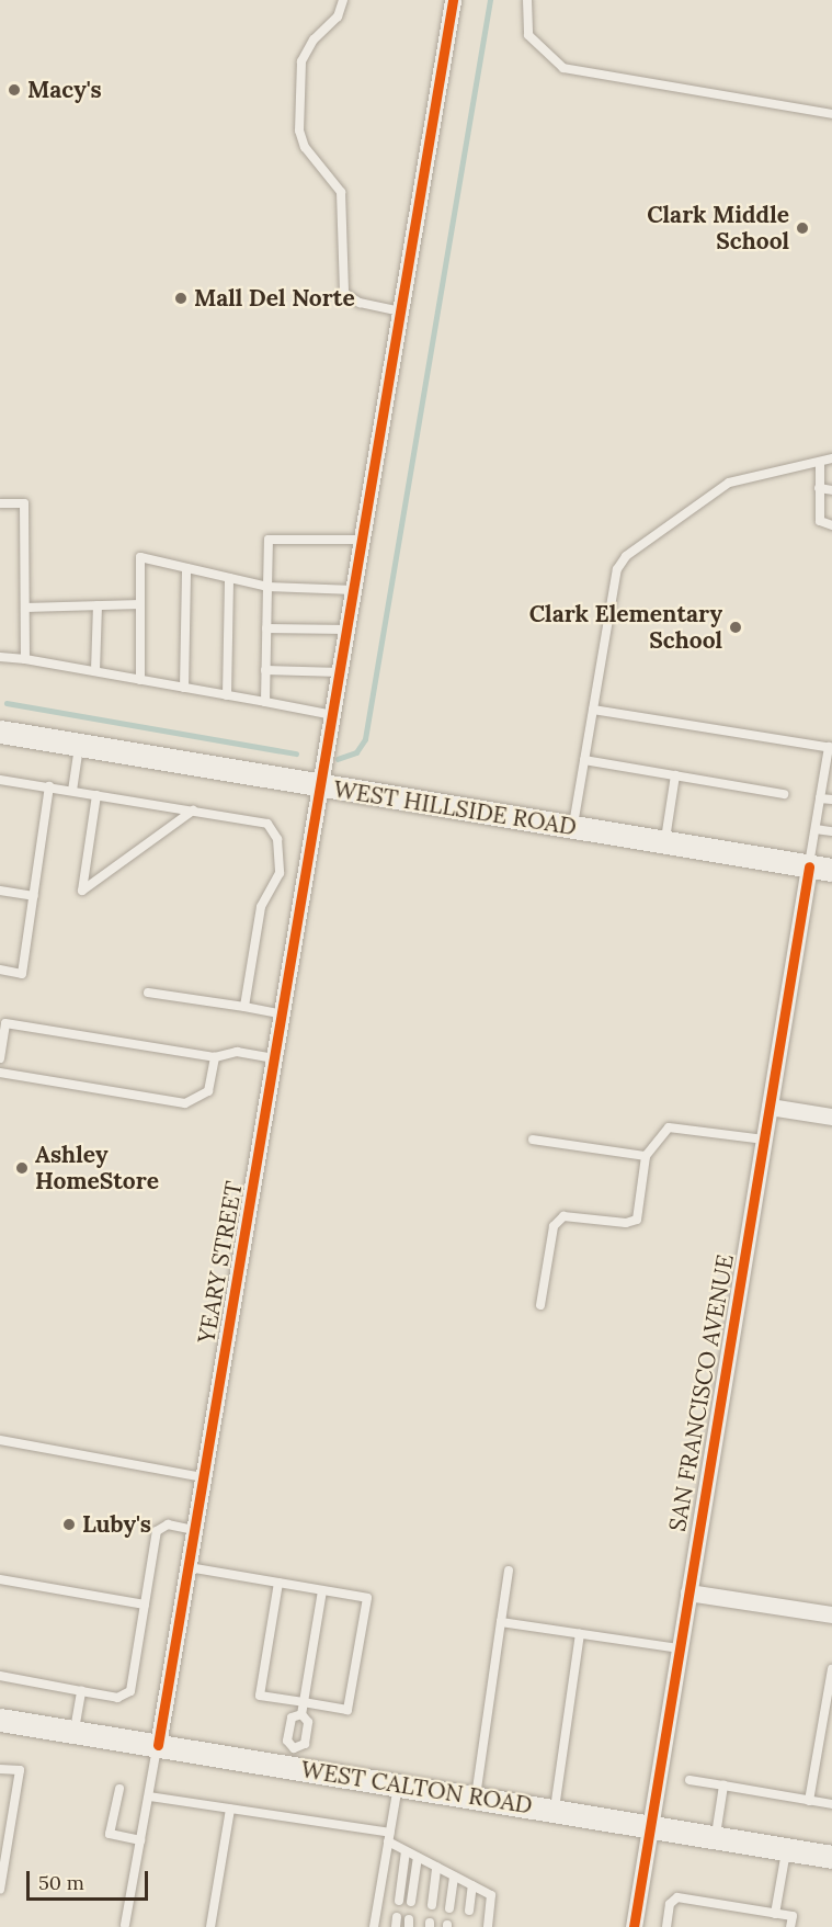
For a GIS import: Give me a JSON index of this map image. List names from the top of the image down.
{
  "streets": {
    "main road": ["WEST HILLSIDE ROAD", "WEST CALTON ROAD"],
    "street": ["YEARY STREET", "SAN FRANCISCO AVENUE"]
  },
  "crossings": [
    ["WEST HILLSIDE ROAD", "YEARY STREET"],
    ["WEST HILLSIDE ROAD", "SAN FRANCISCO AVENUE"],
    ["YEARY STREET", "WEST CALTON ROAD"],
    ["SAN FRANCISCO AVENUE", "WEST CALTON ROAD"]
  ],
  "places": [
    "Macy's",
    "Clark Middle School",
    "Mall Del Norte",
    "Clark Elementary School",
    "Ashley HomeStore",
    "Luby's"
  ],
  "scale_bar": "50 m"
}
